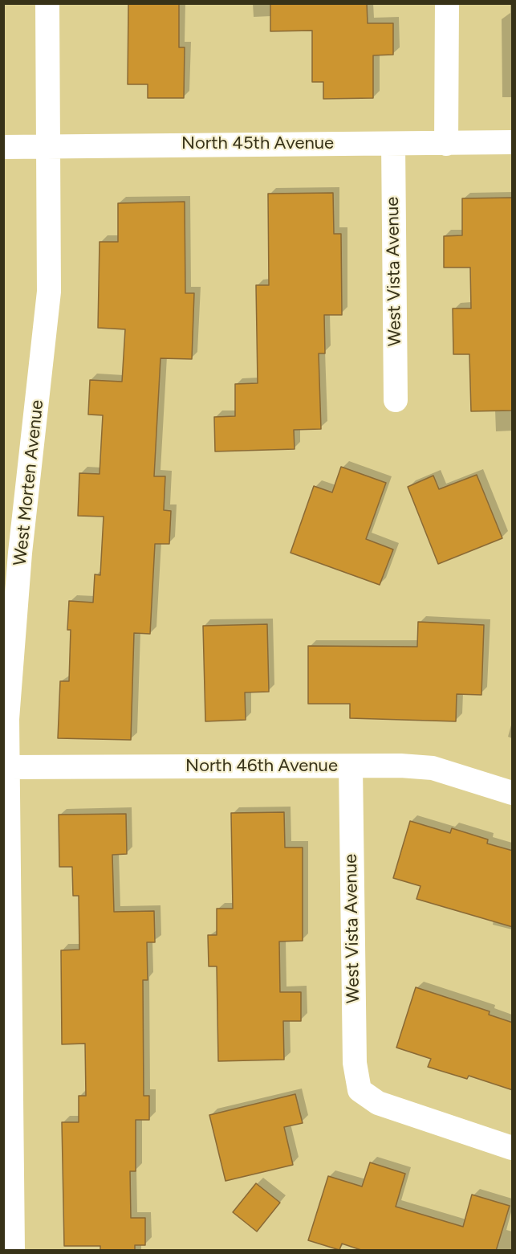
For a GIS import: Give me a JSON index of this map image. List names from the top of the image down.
{
  "streets": {
    "street": [
      "North 45th Avenue",
      "West Vista Avenue",
      "West Morten Avenue",
      "North 46th Avenue"
    ]
  },
  "crossings": [
    ["North 45th Avenue", "West Vista Avenue"],
    ["North 45th Avenue", "West Morten Avenue"],
    ["West Vista Avenue", "North 46th Avenue"],
    ["West Morten Avenue", "North 46th Avenue"]
  ]
}
